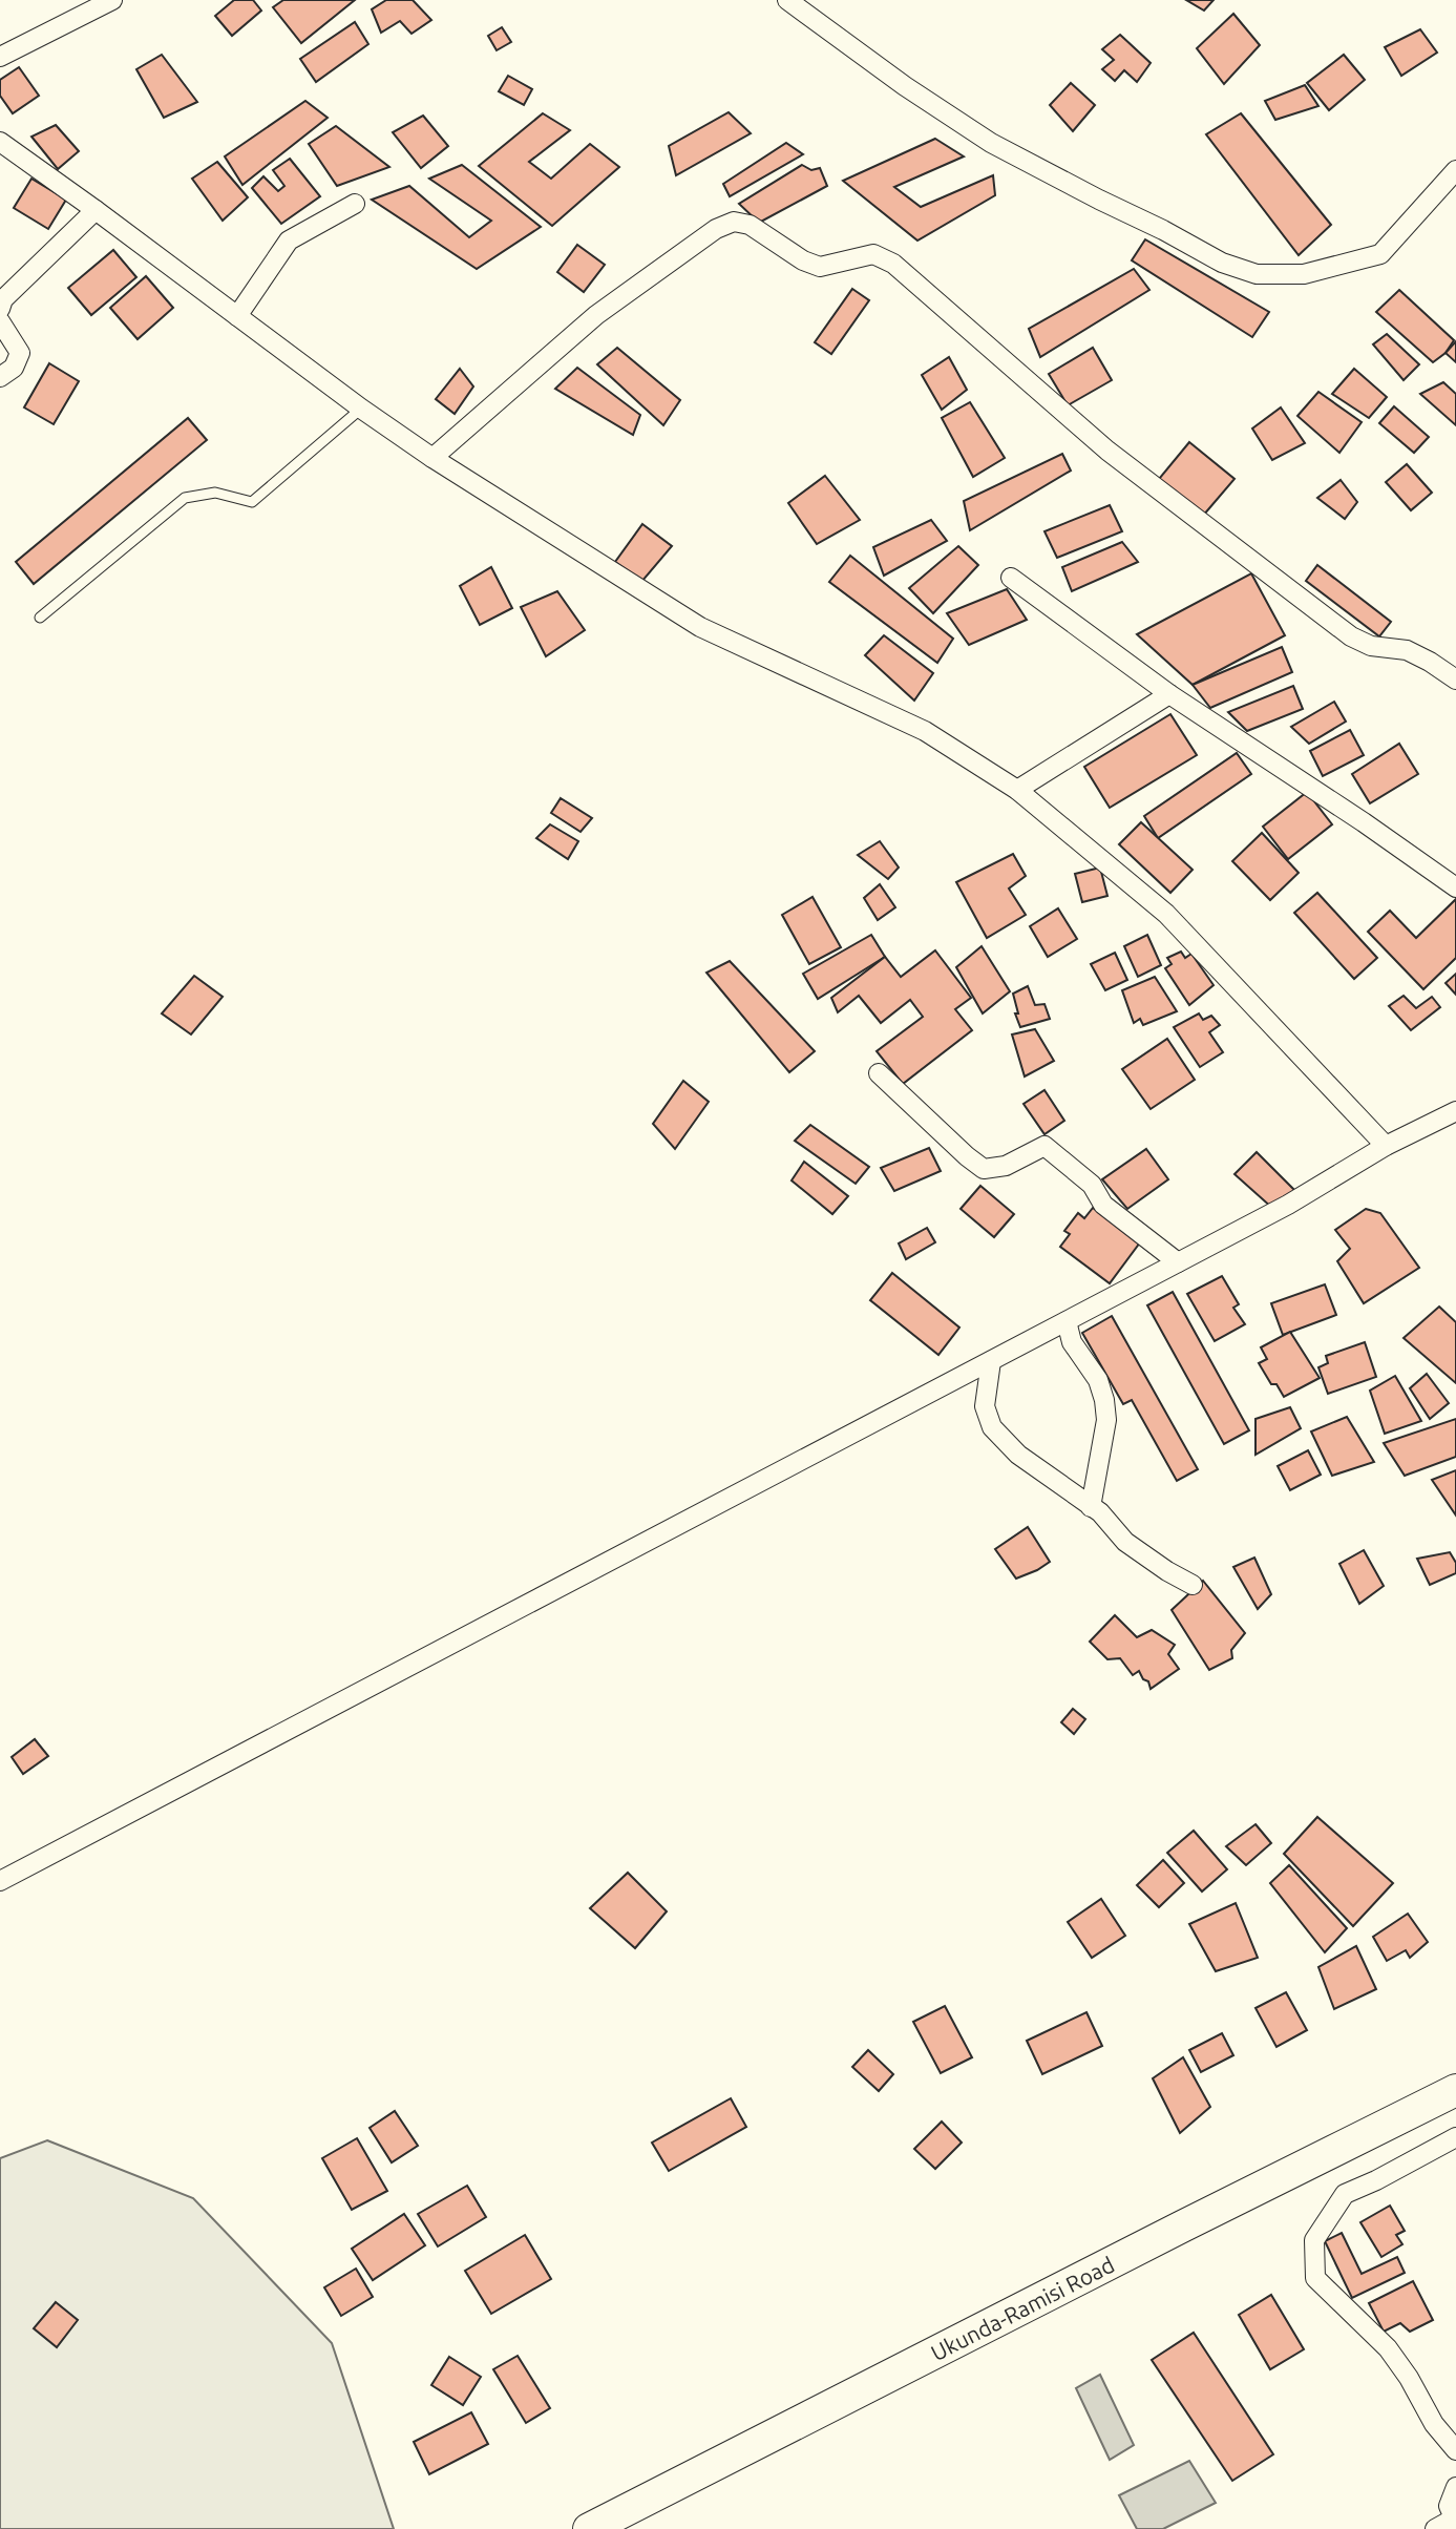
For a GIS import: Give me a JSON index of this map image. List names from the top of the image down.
{
  "streets": {
    "highway": ["Ukunda-Ramisi Road"]
  }
}
